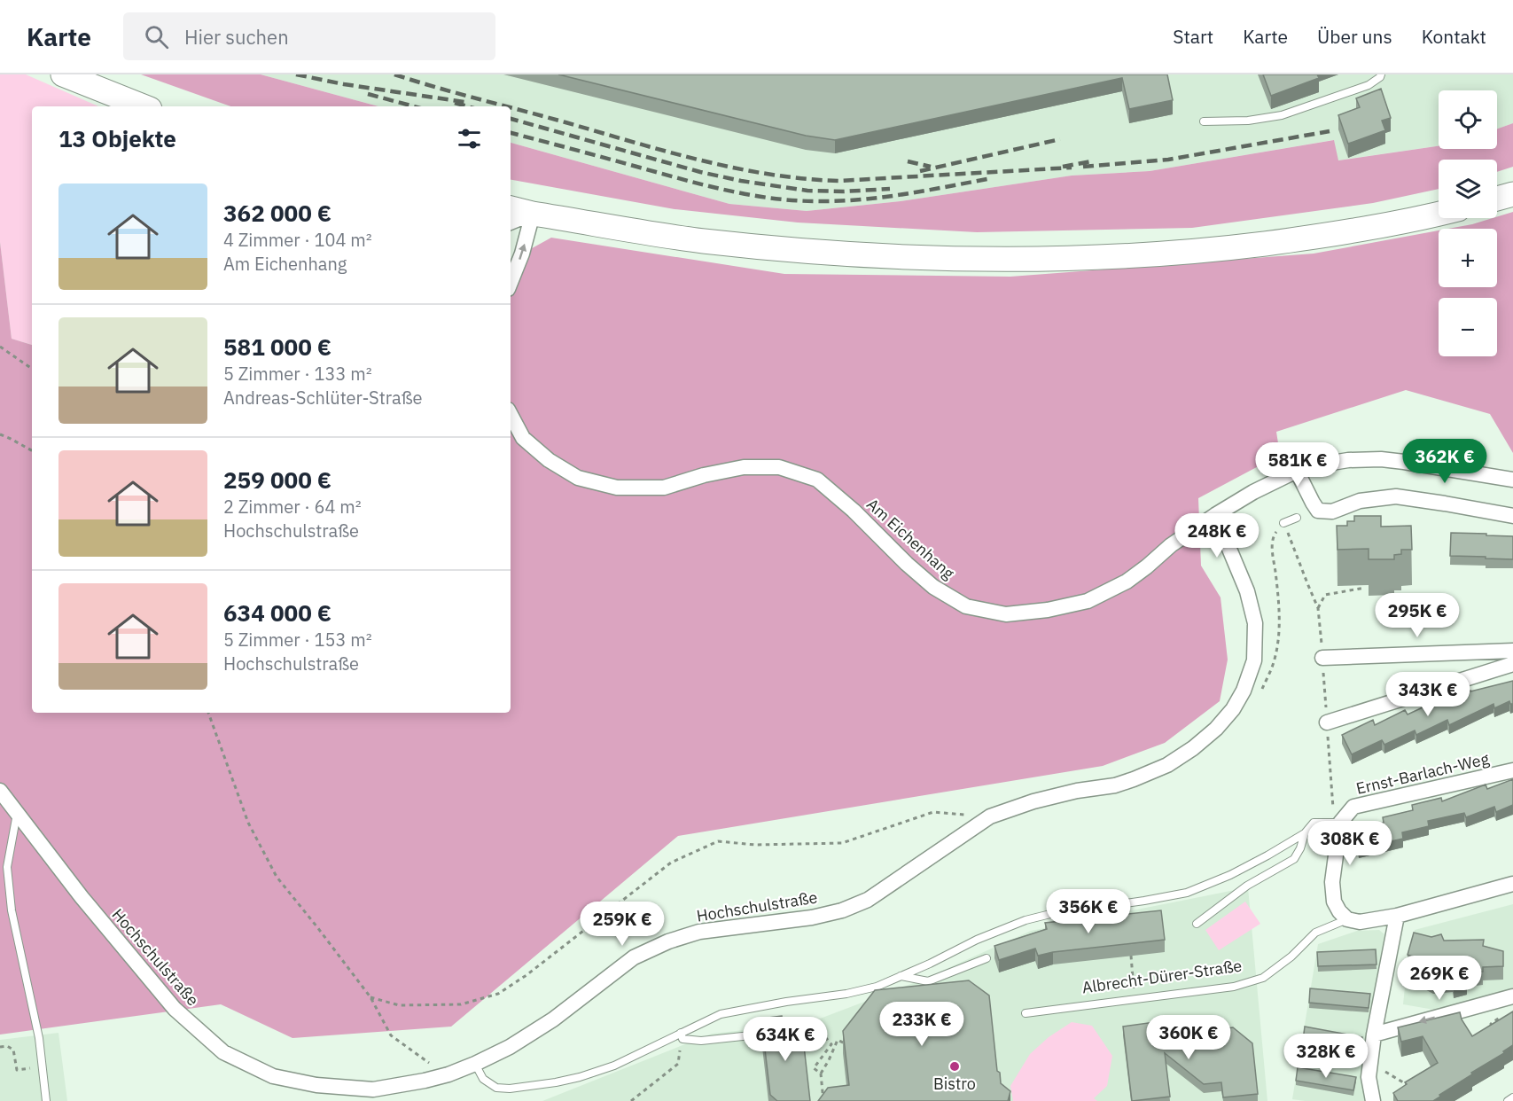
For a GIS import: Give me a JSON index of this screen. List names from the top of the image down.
{
  "streets": {
    "street": ["Am Eichenhang", "Ernst-Barlach-Weg", "Hochschulstraße"],
    "lane": ["Albrecht-Dürer-Straße"]
  },
  "crossings": [
    ["Am Eichenhang", "Hochschulstraße"]
  ],
  "places": ["Bistro"],
  "page": {
    "header": "Karte",
    "search": "Hier suchen",
    "nav": [
      "Start",
      "Karte",
      "Über uns",
      "Kontakt"
    ],
    "map_buttons": ["+", "−"],
    "heading": "13 Objekte",
    "list": [
      {
        "name": "362 000 €",
        "note": "4 Zimmer · 104 m² · Am Eichenhang"
      },
      {
        "name": "581 000 €",
        "note": "5 Zimmer · 133 m² · Andreas-Schlüter-Straße"
      },
      {
        "name": "259 000 €",
        "note": "2 Zimmer · 64 m² · Hochschulstraße"
      },
      {
        "name": "634 000 €",
        "note": "5 Zimmer · 153 m² · Hochschulstraße"
      }
    ],
    "price": [
      "362K €",
      "581K €",
      "248K €",
      "295K €",
      "343K €",
      "308K €",
      "356K €",
      "259K €",
      "269K €",
      "233K €",
      "360K €",
      "634K €",
      "328K €"
    ]
  }
}
